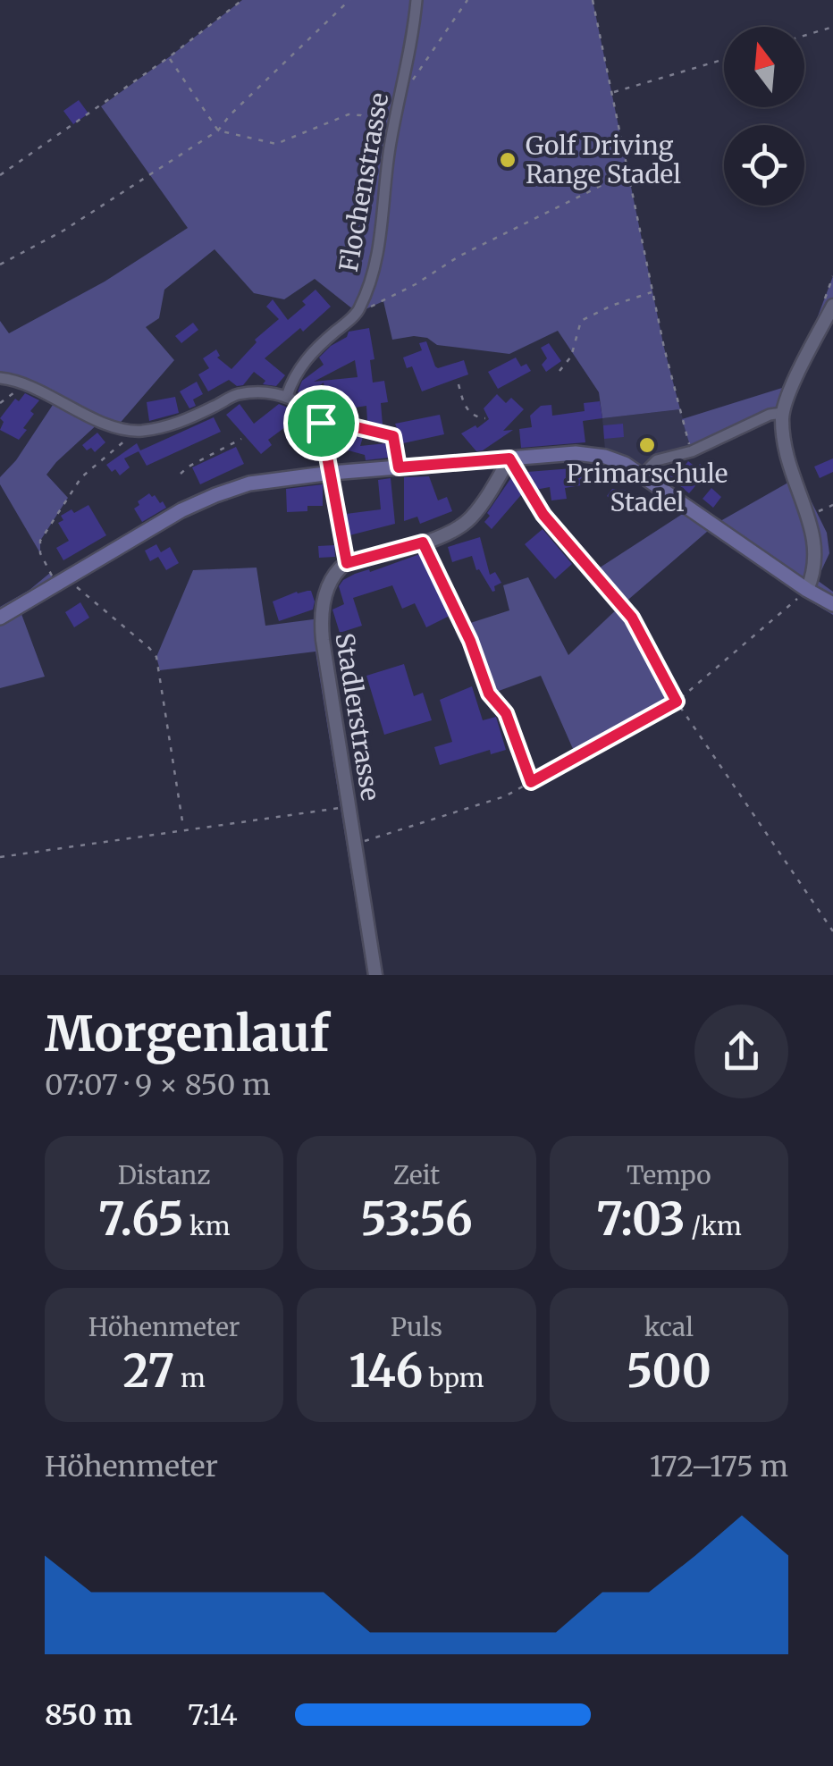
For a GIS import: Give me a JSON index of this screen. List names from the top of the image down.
{
  "streets": {
    "street": ["Flochenstrasse", "Stadlerstrasse"]
  },
  "places": ["Golf Driving Range Stadel", "Primarschule Stadel"],
  "north": "top",
  "page": {
    "heading": ["Morgenlauf", "07:07 · 9 × 850 m"],
    "stats": [
      ["Distanz", "7.65 km"],
      ["Zeit", "53:56"],
      ["Tempo", "7:03 /km"],
      ["Höhenmeter", "27 m"],
      ["Puls", "146 bpm"],
      ["kcal", "500"]
    ],
    "chart": ["Höhenmeter", "172–175 m"],
    "list": [
      {
        "name": "850 m",
        "note": "7:14"
      }
    ]
  }
}
